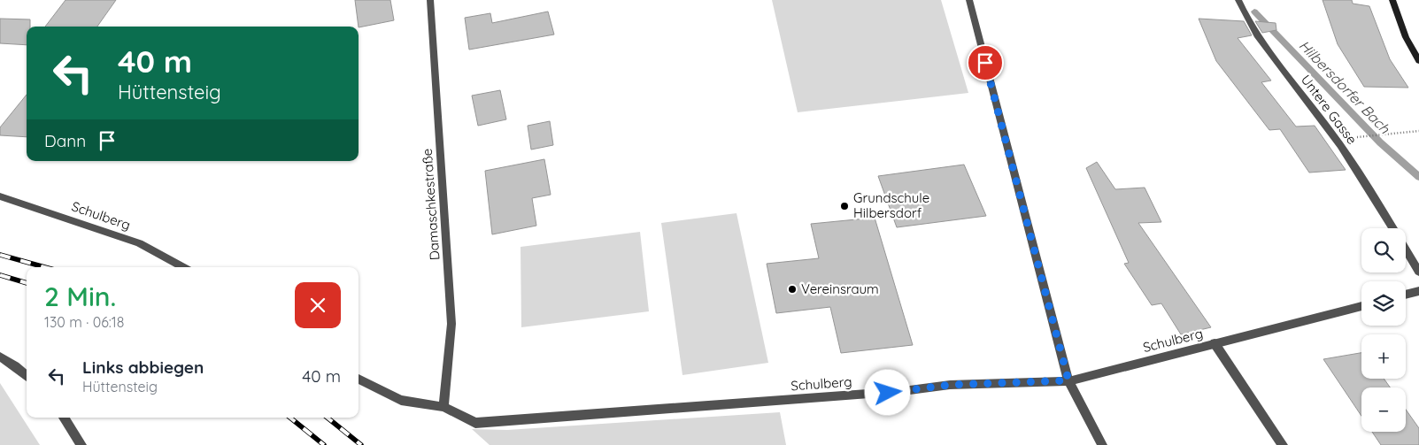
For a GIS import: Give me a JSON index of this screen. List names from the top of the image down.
{
  "streets": {
    "street": ["Untere Gasse", "Damaschkestraße", "Schulberg"]
  },
  "crossings": [
    ["Damaschkestraße", "Schulberg"]
  ],
  "water": ["Hilbersdorfer Bach"],
  "places": ["Grundschule Hilbersdorf", "Vereinsraum"],
  "page": {
    "turn": ["40 m", "Hüttensteig"],
    "then": "Dann",
    "map_buttons": ["+", "−"],
    "heading": ["2 Min.", "130 m · 06:18"],
    "list": [
      {
        "name": "Links abbiegen",
        "note": "Hüttensteig",
        "value": "40 m"
      }
    ]
  }
}
